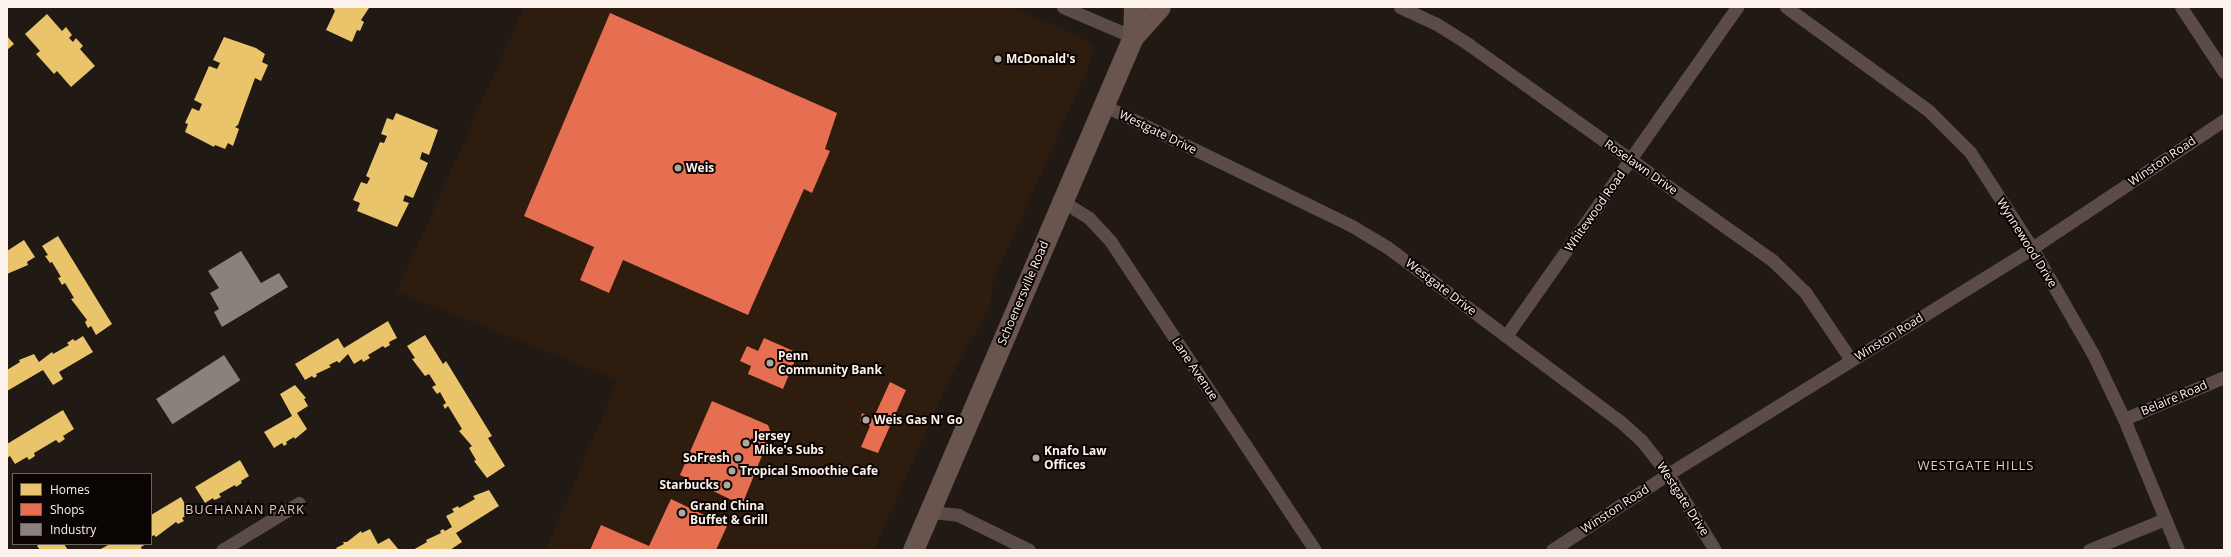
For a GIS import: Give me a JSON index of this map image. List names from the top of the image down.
{
  "streets": {
    "main road": ["Schoenersville Road"],
    "street": [
      "Westgate Drive",
      "Winston Road",
      "Roselawn Drive",
      "Whitewood Road",
      "Wynnewood Drive",
      "Lane Avenue",
      "Belaire Road"
    ]
  },
  "crossings": [
    ["Westgate Drive", "Winston Road"],
    ["Westgate Drive", "Whitewood Road"],
    ["Westgate Drive", "Schoenersville Road"],
    ["Winston Road", "Roselawn Drive"],
    ["Winston Road", "Wynnewood Drive"],
    ["Roselawn Drive", "Whitewood Road"],
    ["Wynnewood Drive", "Belaire Road"],
    ["Schoenersville Road", "Lane Avenue"]
  ],
  "districts": ["WESTGATE HILLS", "BUCHANAN PARK"],
  "places": [
    "McDonald's",
    "Weis",
    "Penn Community Bank",
    "Weis Gas N' Go",
    "Jersey Mike's Subs",
    "SoFresh",
    "Knafo Law Offices",
    "Tropical Smoothie Cafe",
    "Starbucks",
    "Grand China Buffet & Grill"
  ],
  "legend": ["Homes", "Shops", "Industry"]
}
